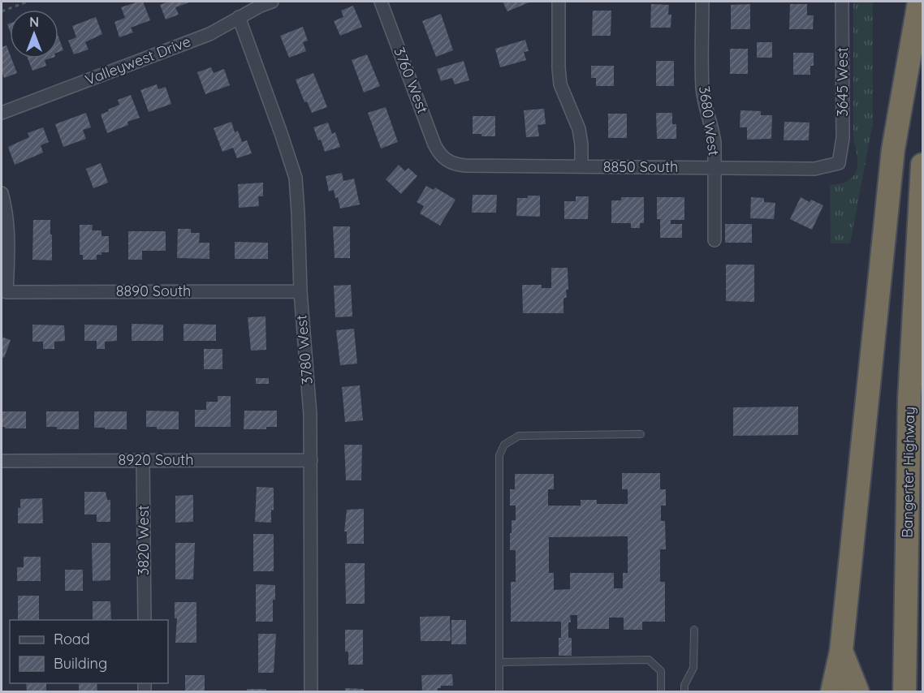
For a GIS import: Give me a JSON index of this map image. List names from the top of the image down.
{
  "streets": {
    "highway": ["Bangerter Highway"],
    "street": [
      "Valleywest Drive",
      "3760 West",
      "3645 West",
      "3680 West",
      "8850 South",
      "8890 South",
      "3780 West",
      "8920 South",
      "3820 West"
    ]
  },
  "crossings": [
    ["Valleywest Drive", "3780 West"],
    ["3760 West", "8850 South"],
    ["3645 West", "8850 South"],
    ["3680 West", "8850 South"],
    ["8890 South", "3780 West"],
    ["3780 West", "8920 South"],
    ["8920 South", "3820 West"]
  ],
  "legend": ["Road", "Building"],
  "north": "top"
}
